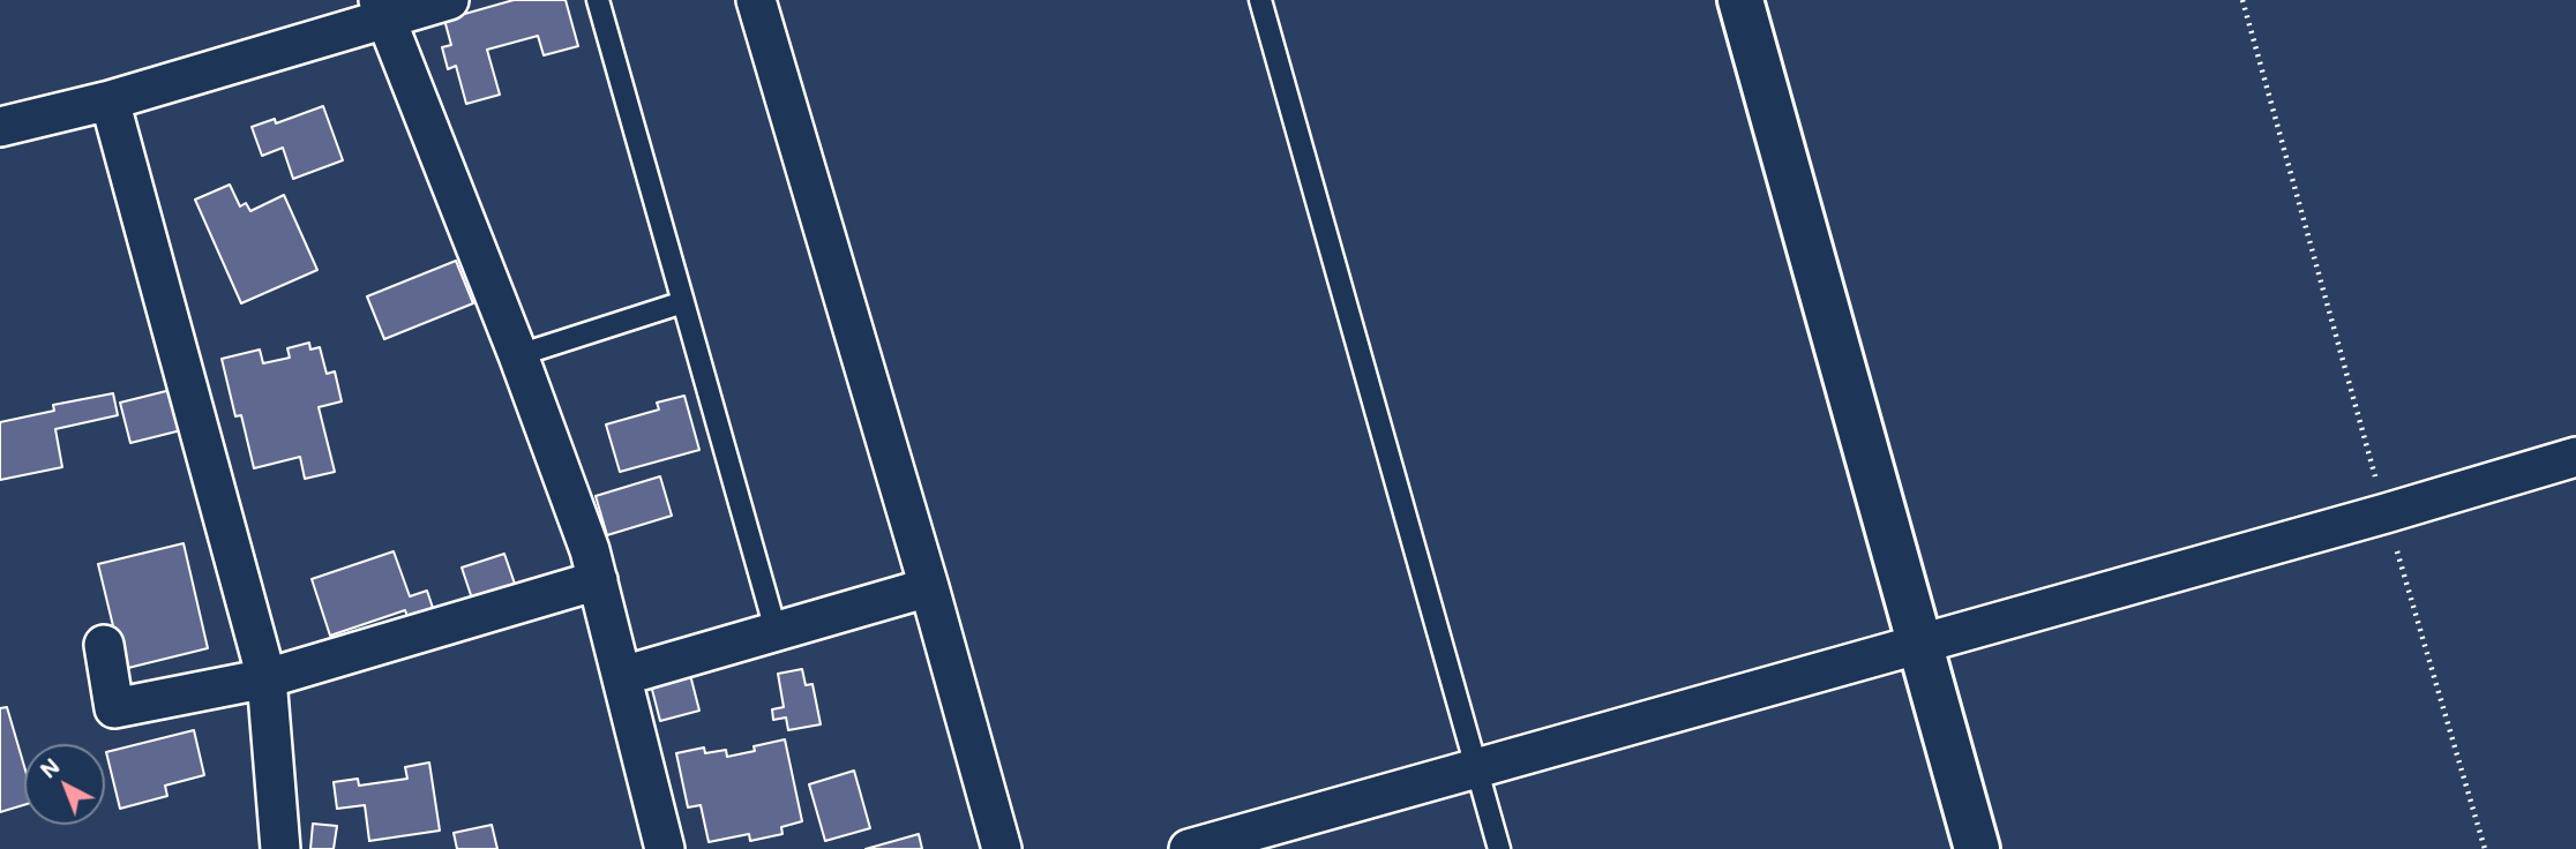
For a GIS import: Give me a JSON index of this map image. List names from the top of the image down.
{
  "north": "top left"
}
